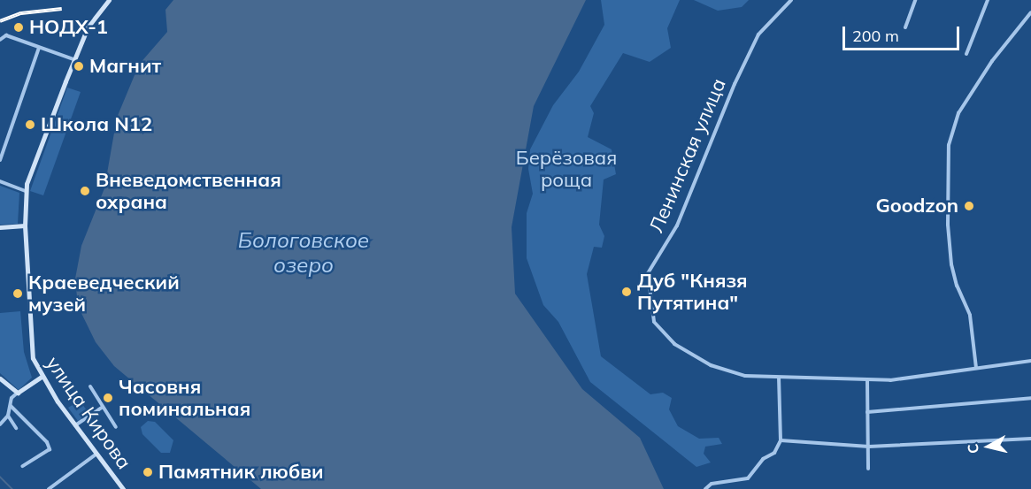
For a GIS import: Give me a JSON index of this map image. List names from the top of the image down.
{
  "streets": {
    "main road": ["улица Кирова"],
    "street": ["Ленинская улица"]
  },
  "water": ["Бологовское озеро"],
  "parks": ["Берёзовая роща"],
  "places": [
    "НОДХ-1",
    "Магнит",
    "Школа N12",
    "Вневедомственная охрана",
    "Goodzon",
    "Дуб \"Князя Путятина\"",
    "Краеведческий музей",
    "Часовня поминальная",
    "Памятник любви"
  ],
  "scale_bar": "200 m",
  "north": "left"
}
